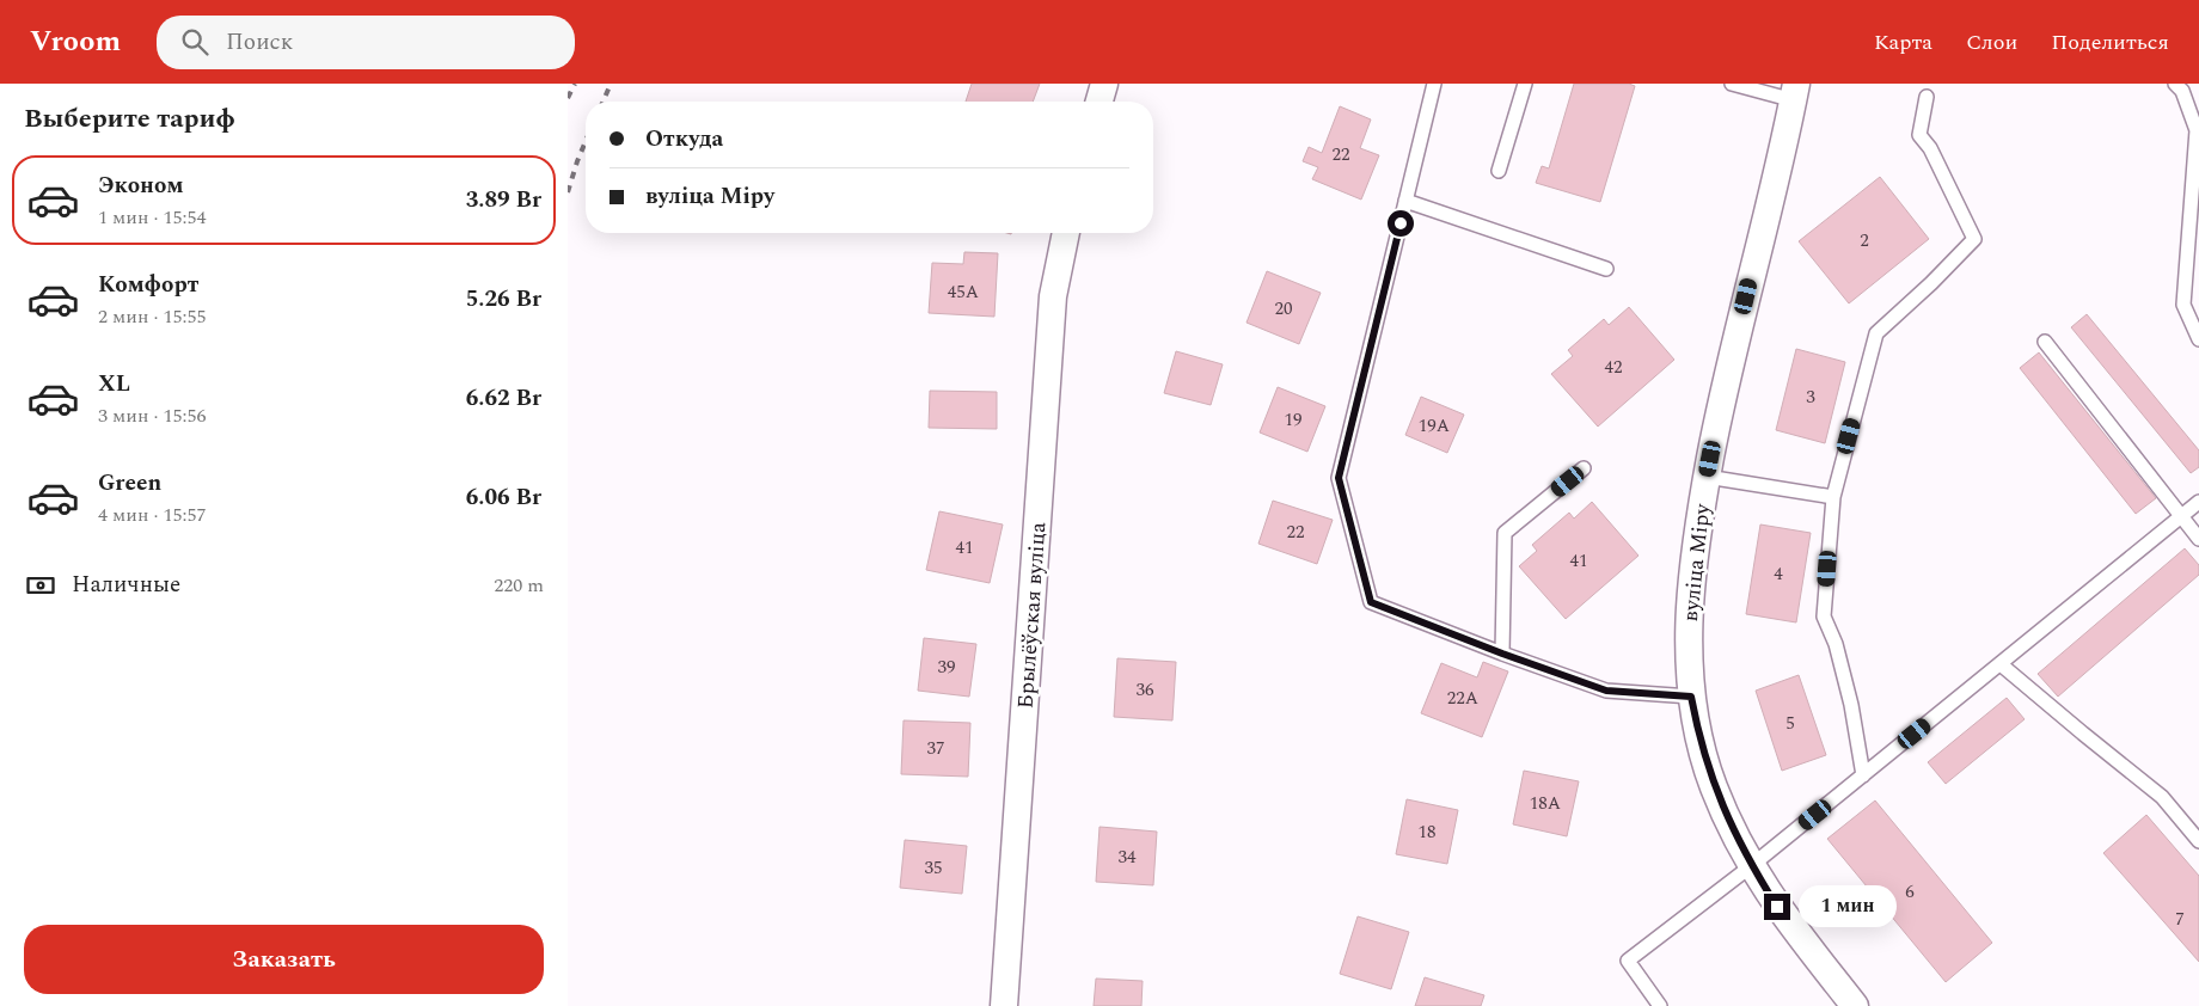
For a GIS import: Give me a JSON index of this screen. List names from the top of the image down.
{
  "streets": {
    "street": ["вуліца Міру", "Брылёўская вуліца"]
  },
  "house_numbers": [
    "22",
    "2",
    "45А",
    "20",
    "42",
    "3",
    "19",
    "19А",
    "22",
    "41",
    "41",
    "4",
    "39",
    "36",
    "22А",
    "5",
    "37",
    "18А",
    "18",
    "34",
    "35",
    "6",
    "7"
  ],
  "page": {
    "header": "Vroom",
    "search": "Поиск",
    "nav": ["Карта", "Слои", "Поделиться"],
    "heading": "Выберите тариф",
    "banner": ["Откуда", "вуліца Міру"],
    "list": [
      {
        "name": "Эконом",
        "note": "1 мин · 15:54",
        "value": "3.89 Br"
      },
      {
        "name": "Комфорт",
        "note": "2 мин · 15:55",
        "value": "5.26 Br"
      },
      {
        "name": "XL",
        "note": "3 мин · 15:56",
        "value": "6.62 Br"
      },
      {
        "name": "Green",
        "note": "4 мин · 15:57",
        "value": "6.06 Br"
      }
    ],
    "pay": ["Наличные", "220 m"],
    "bubble": "1 мин",
    "buttons": "Заказать"
  }
}
